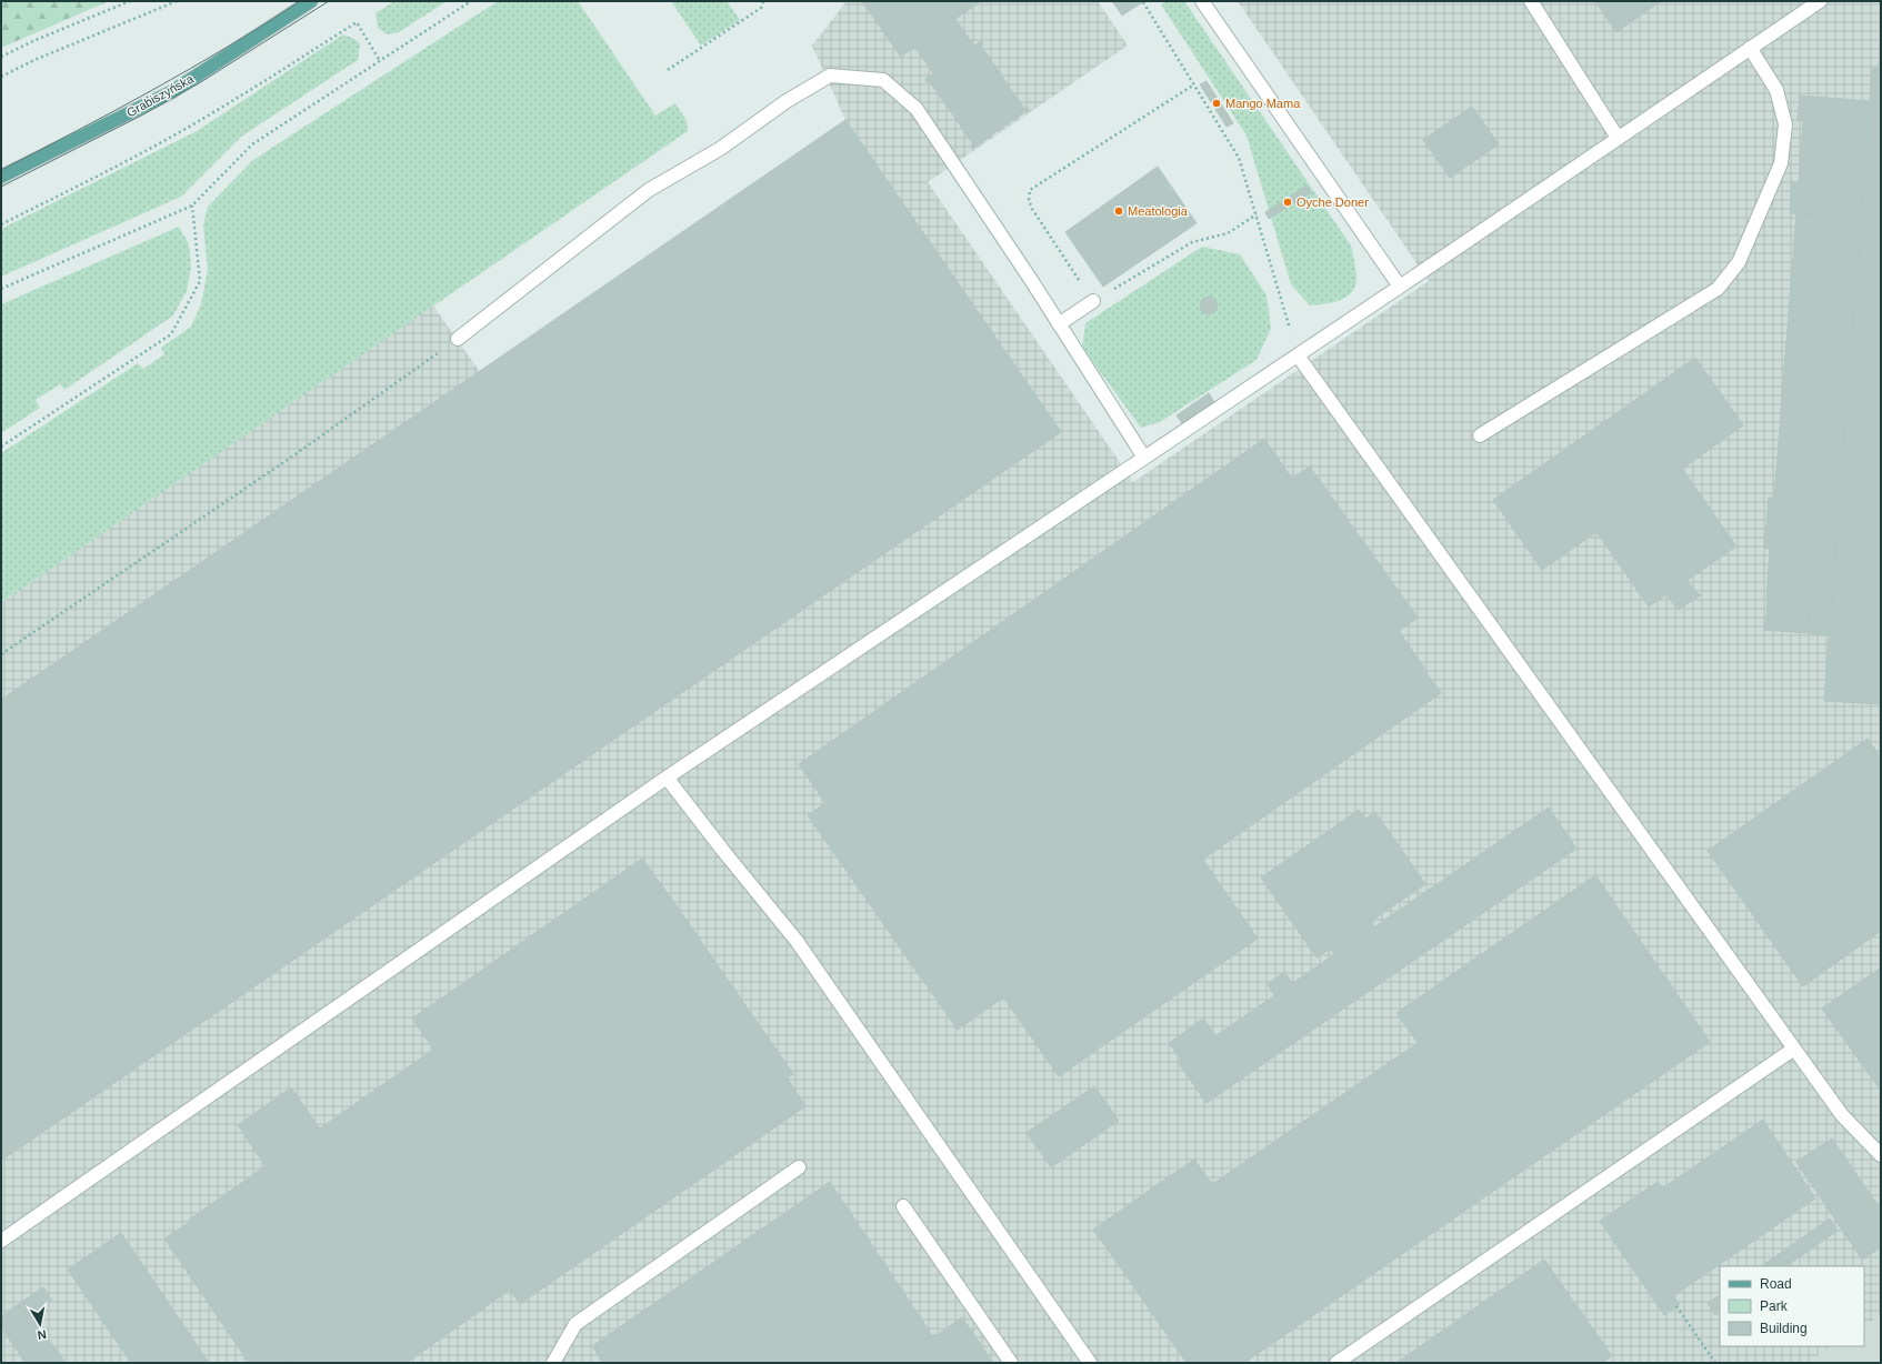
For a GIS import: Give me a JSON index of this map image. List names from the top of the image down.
{
  "streets": {
    "main road": ["Grabiszyńska"]
  },
  "places": ["Mango Mama", "Oyche Doner", "Meatologia"],
  "legend": ["Road", "Park", "Building"],
  "north": "bottom"
}
